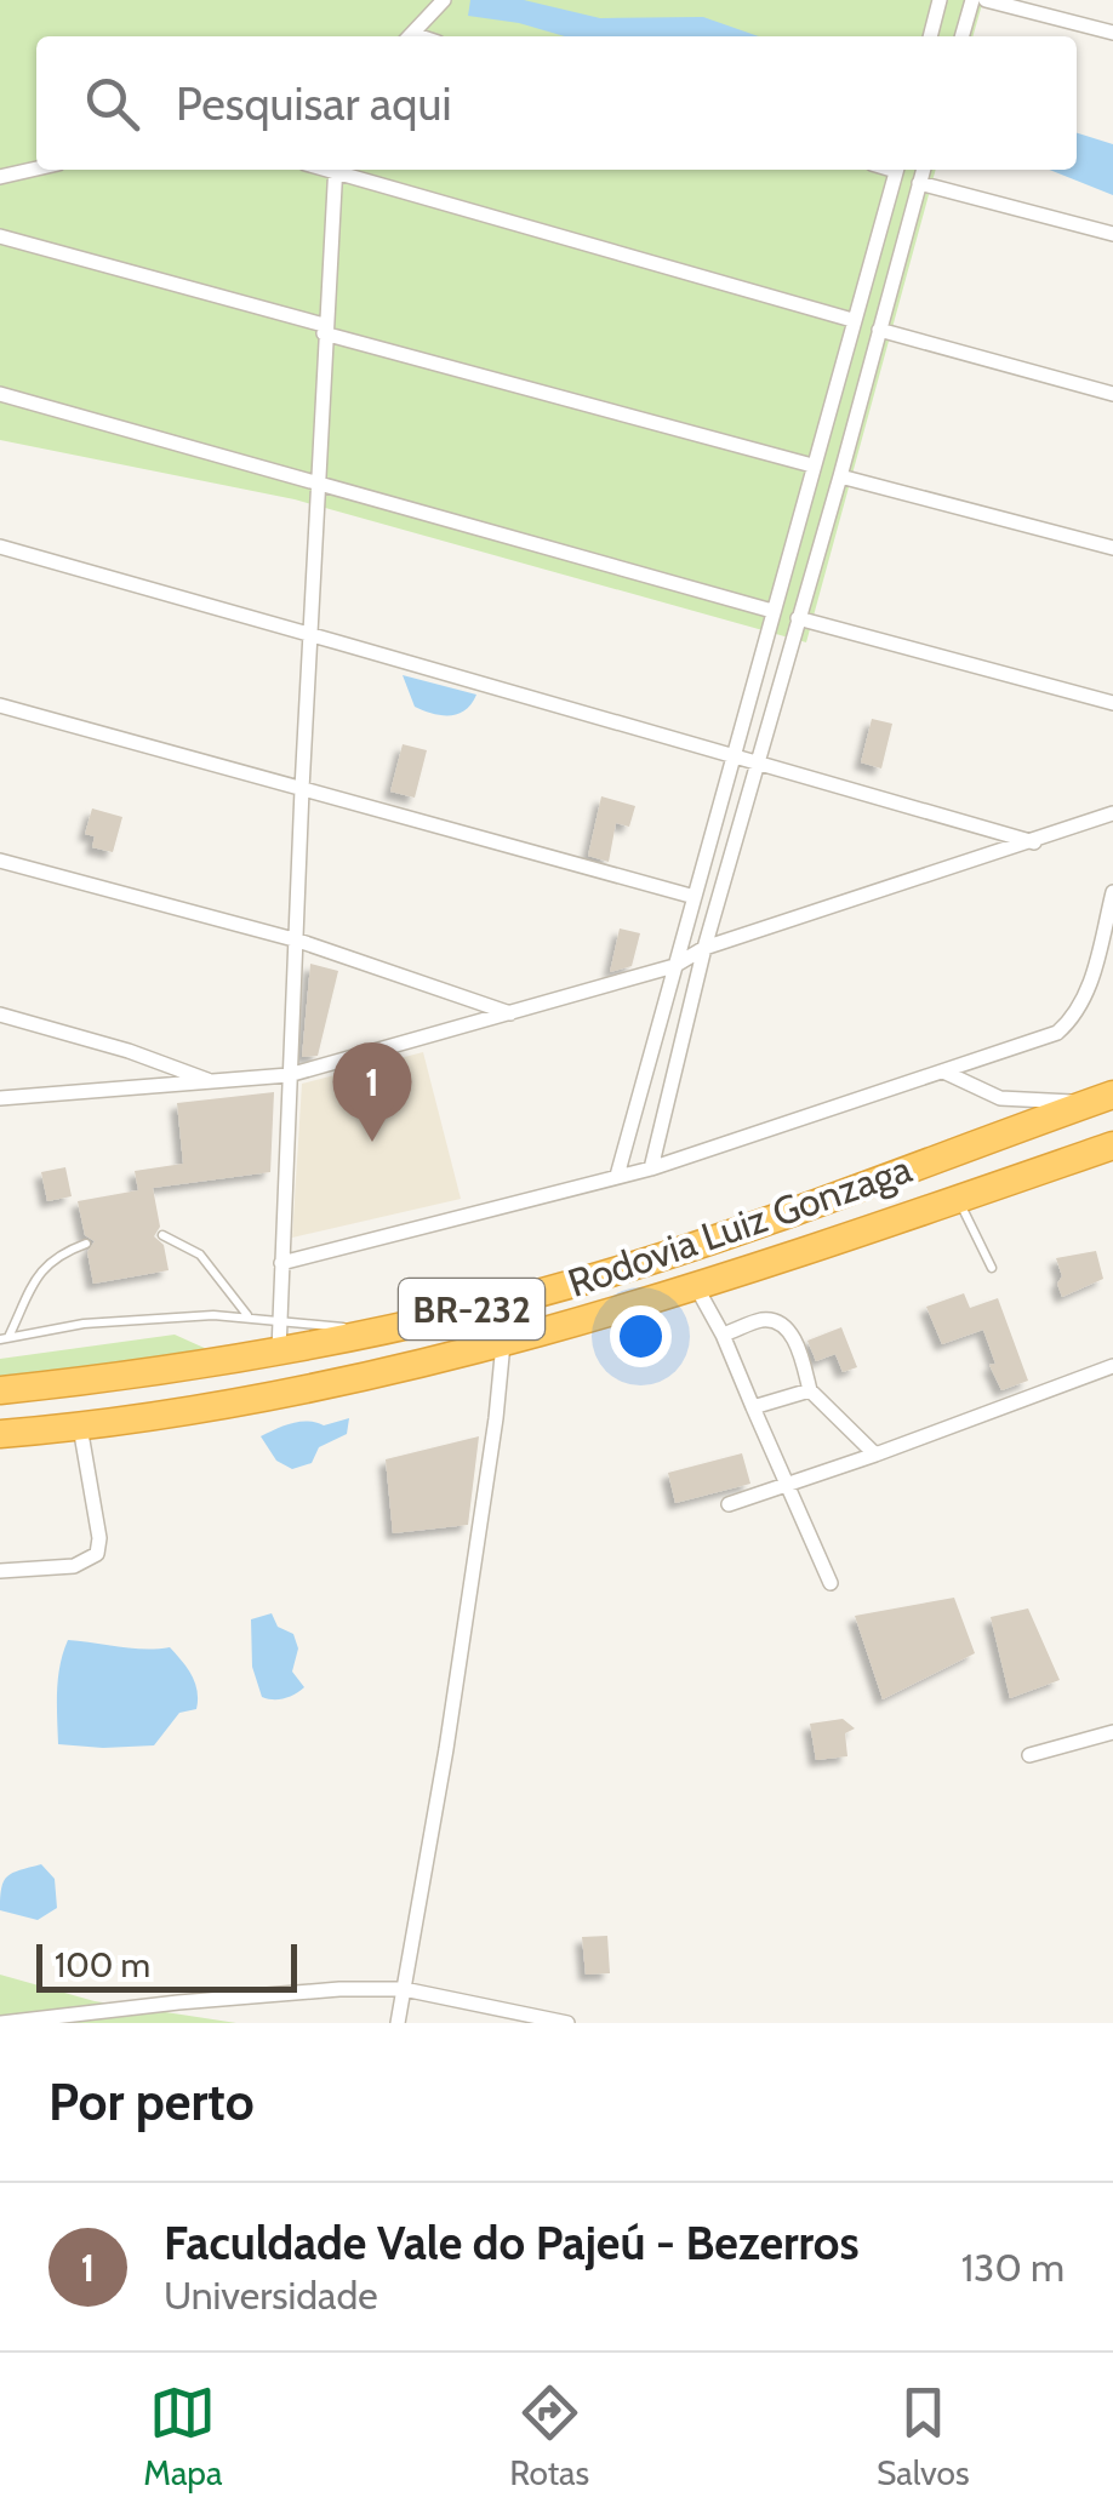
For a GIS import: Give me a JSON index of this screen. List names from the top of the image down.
{
  "streets": {
    "highway": ["Rodovia Luiz Gonzaga", "BR-232"]
  },
  "scale_bar": "100 m",
  "page": {
    "search": "Pesquisar aqui",
    "pins": "1",
    "scale": "100 m",
    "heading": "Por perto",
    "list": [
      {
        "mark": "1",
        "name": "Faculdade Vale do Pajeú - Bezerros",
        "note": "Universidade",
        "value": "130 m"
      }
    ],
    "nav": ["Mapa", "Rotas", "Salvos"]
  }
}
